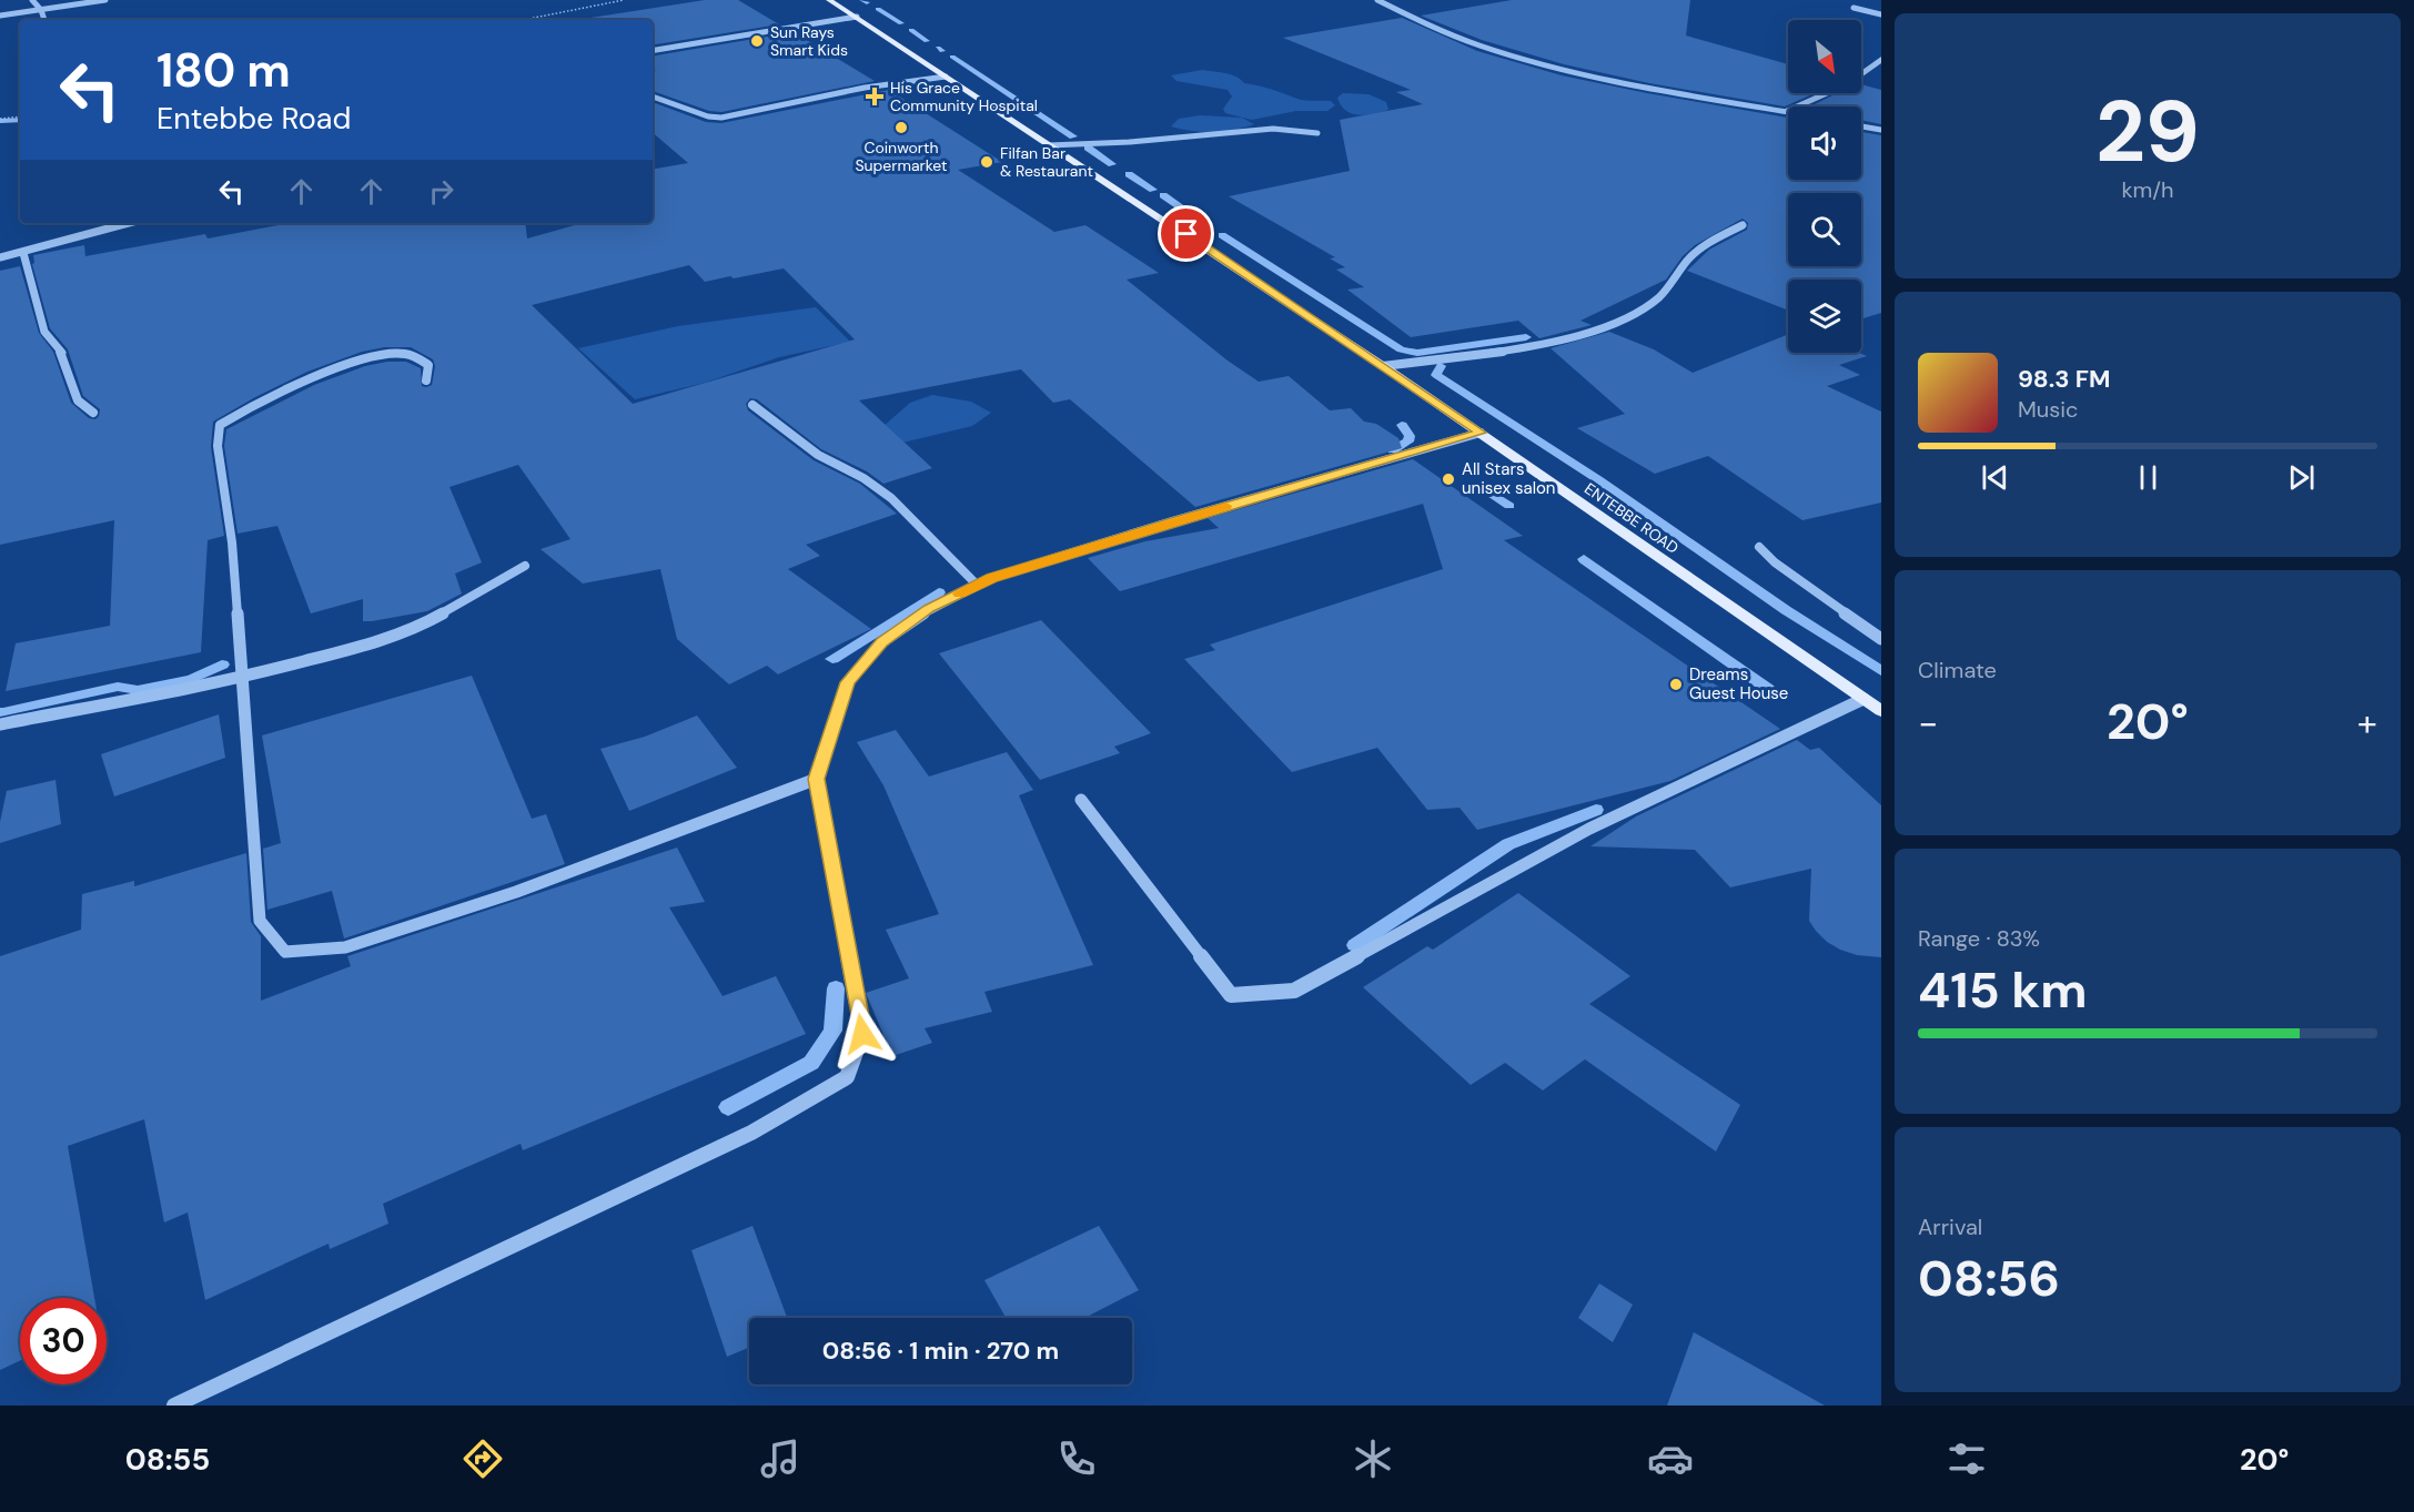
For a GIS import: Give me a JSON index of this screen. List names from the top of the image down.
{
  "streets": {
    "main road": ["ENTEBBE ROAD"]
  },
  "places": {
    "other": [
      "Sun Rays Smart Kids",
      "Coinworth Supermarket",
      "Filfan Bar & Restaurant",
      "All Stars unisex salon",
      "Dreams Guest House"
    ],
    "health": ["His Grace Community Hospital"]
  },
  "north": "bottom right",
  "page": {
    "tile": [
      ["29", "km/h"],
      "Climate",
      ["Range · 83%", "415 km"],
      ["Arrival", "08:56"]
    ],
    "turn": ["180 m", "Entebbe Road"],
    "song": ["98.3 FM", "Music"],
    "heat": ["−", "20°", "+"],
    "limit": "30",
    "trip": "08:56 · 1 min · 270 m",
    "tabs": ["08:55", "20°"]
  }
}
